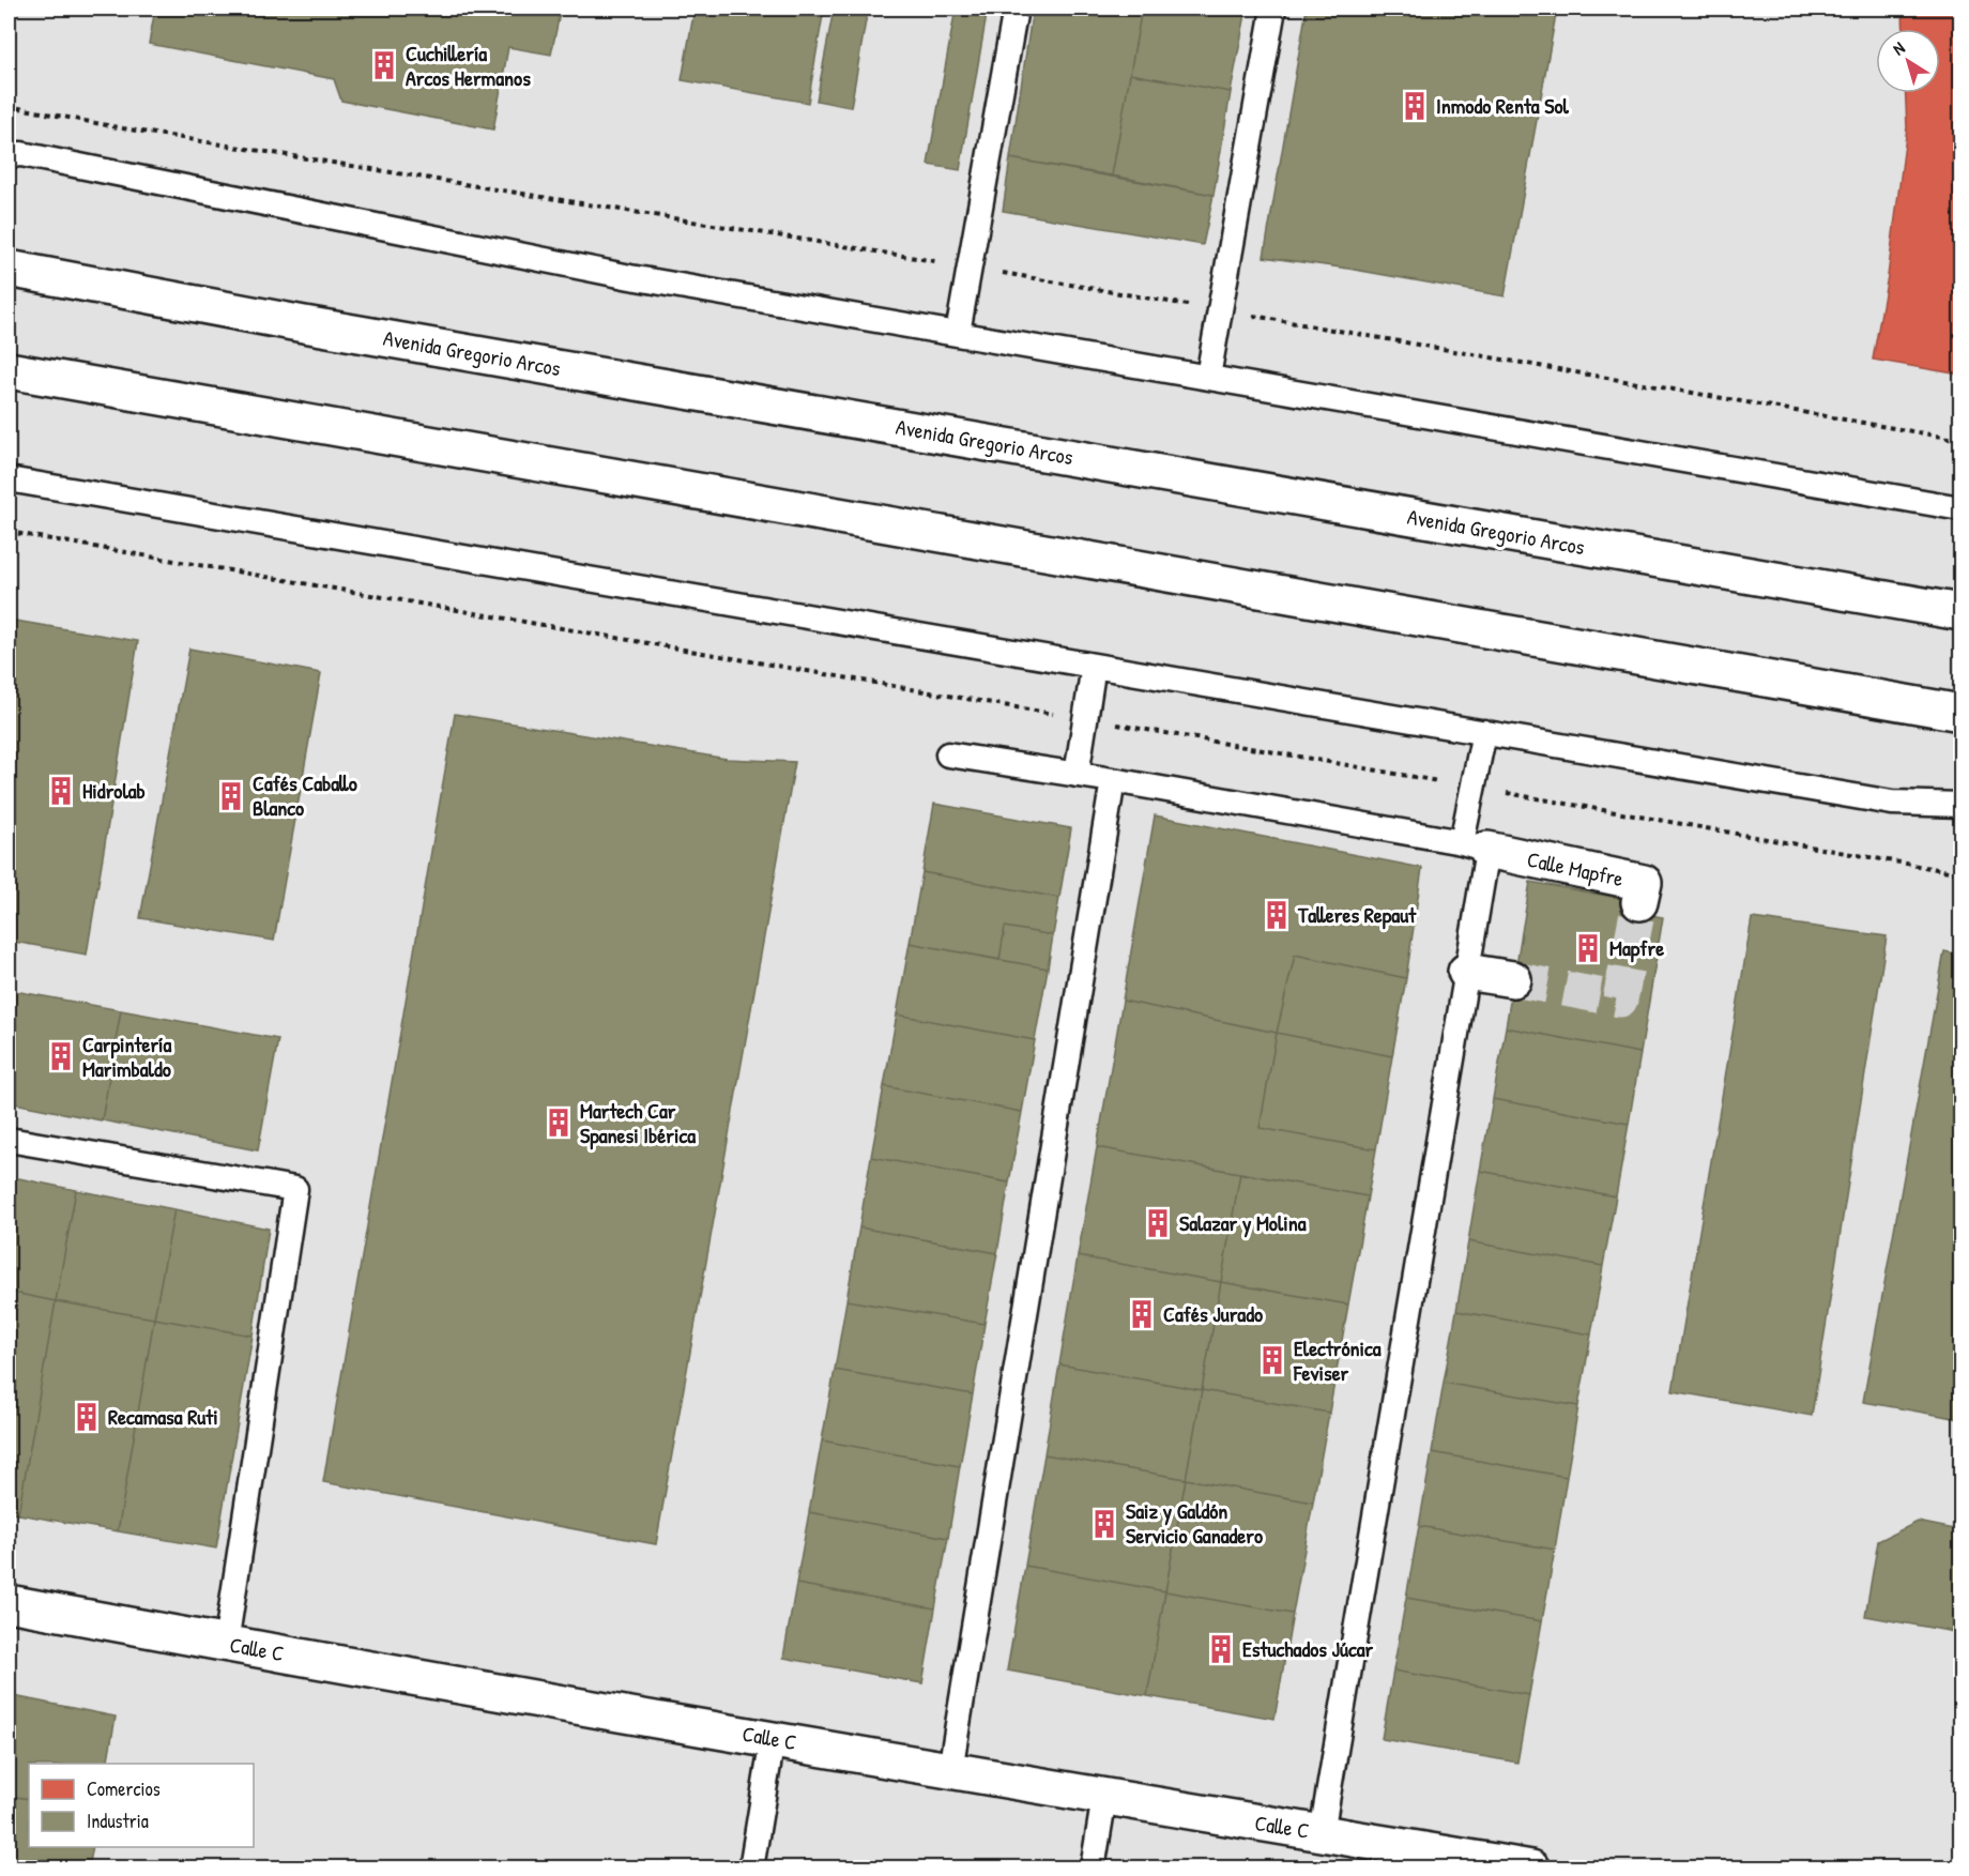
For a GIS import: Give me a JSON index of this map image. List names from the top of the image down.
{
  "streets": {
    "main road": ["Avenida Gregorio Arcos", "Calle Mapfre", "Calle C"]
  },
  "places": {
    "building": [
      "Cuchillería Arcos Hermanos",
      "Inmodo Renta Sol",
      "Hidrolab",
      "Cafés Caballo Blanco",
      "Talleres Repaut",
      "Mapfre",
      "Carpintería Marimbaldo",
      "Martech Car Spanesi Ibérica",
      "Salazar y Molina",
      "Cafés Jurado",
      "Electrónica Feviser",
      "Recamasa Ruti",
      "Saiz y Galdón Servicio Ganadero",
      "Estuchados Júcar"
    ]
  },
  "legend": ["Comercios", "Industria"],
  "north": "top left"
}
